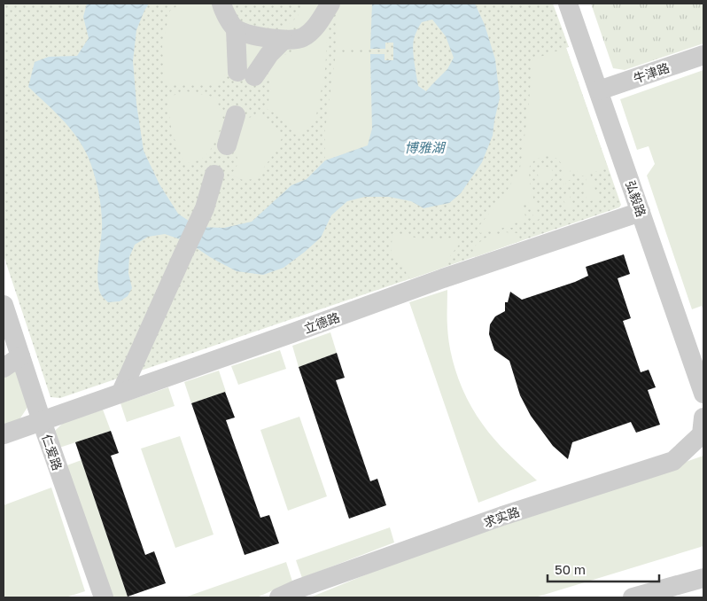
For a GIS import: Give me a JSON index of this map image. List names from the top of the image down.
{
  "streets": {
    "street": [
      "牛津路",
      "弘毅路",
      "立德路",
      "仁爱路",
      "求实路"
    ]
  },
  "crossings": [
    ["牛津路", "弘毅路"],
    ["弘毅路", "立德路"],
    ["立德路", "仁爱路"]
  ],
  "water": ["博雅湖"],
  "scale_bar": "50 m"
}
